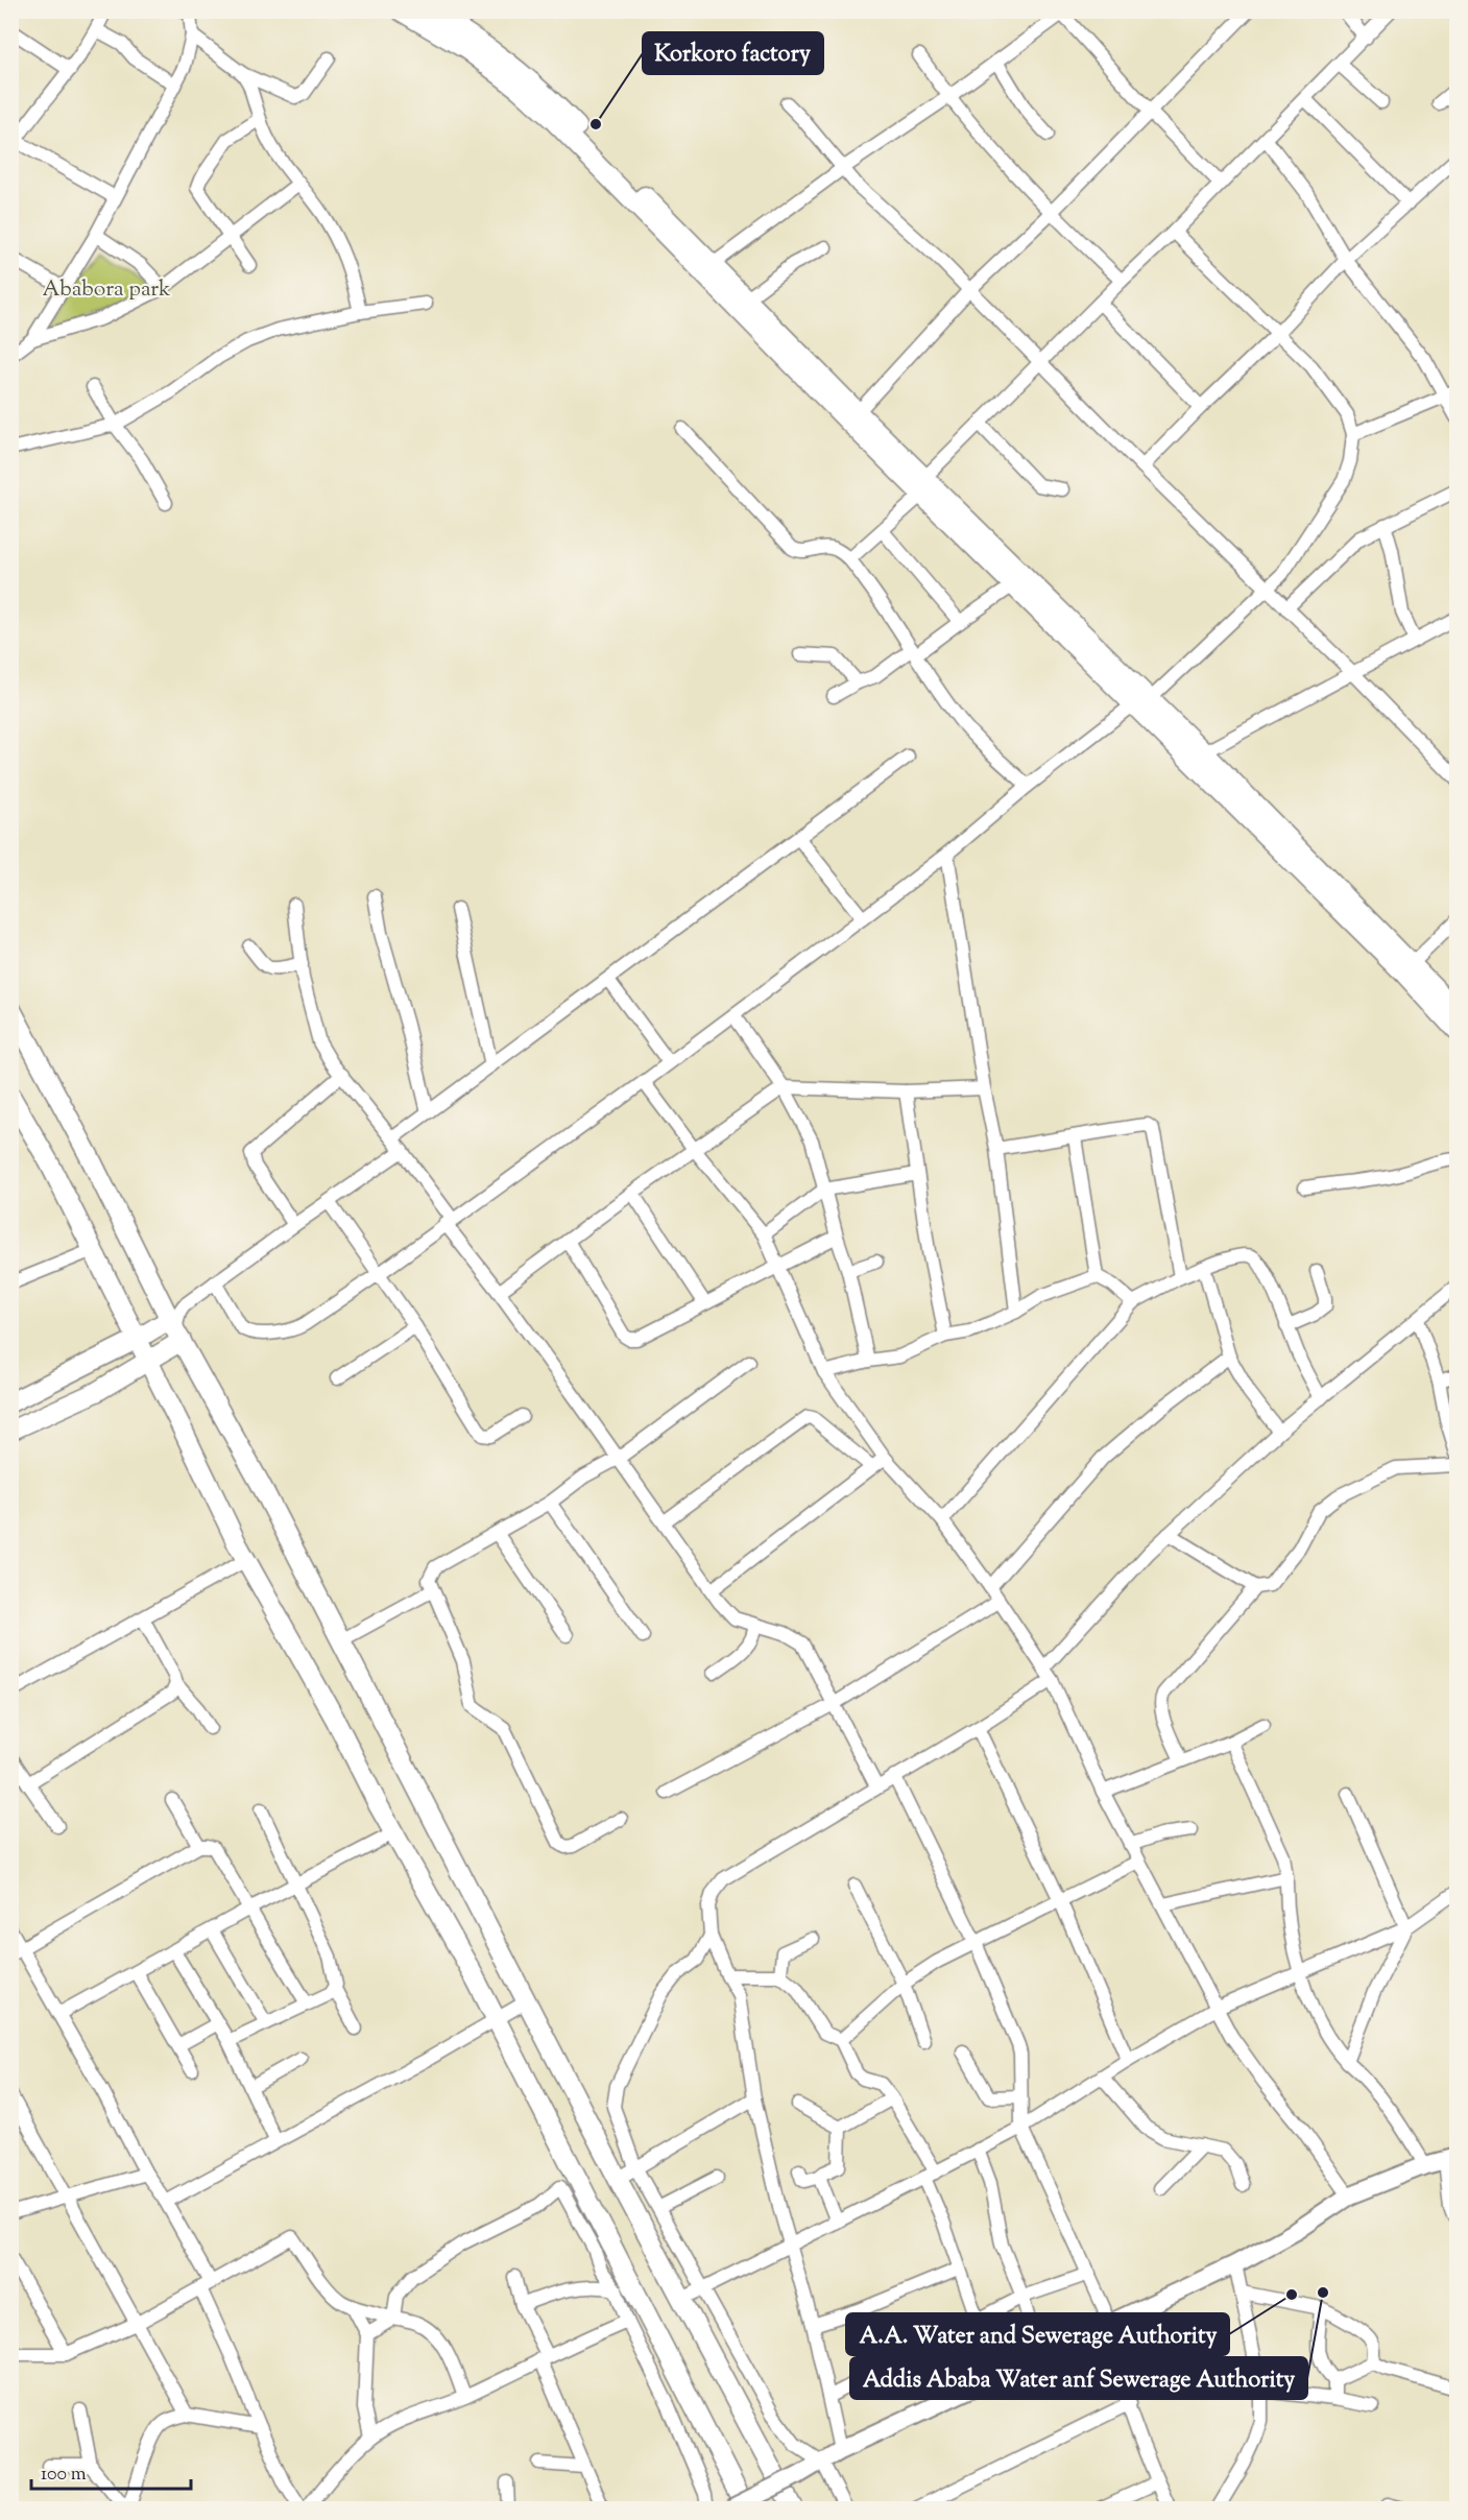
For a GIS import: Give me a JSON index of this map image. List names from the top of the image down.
{
  "parks": ["Ababora park"],
  "places": ["Korkoro factory", "Addis Ababa Water anf Sewerage Authority", "A.A. Water and Sewerage Authority"],
  "scale_bar": "100 m"
}
